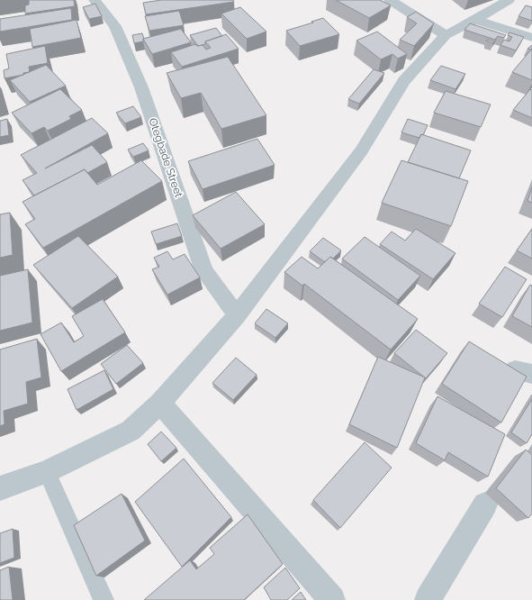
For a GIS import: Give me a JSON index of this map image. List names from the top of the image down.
{
  "streets": {
    "street": ["Otegbade Street"]
  }
}
